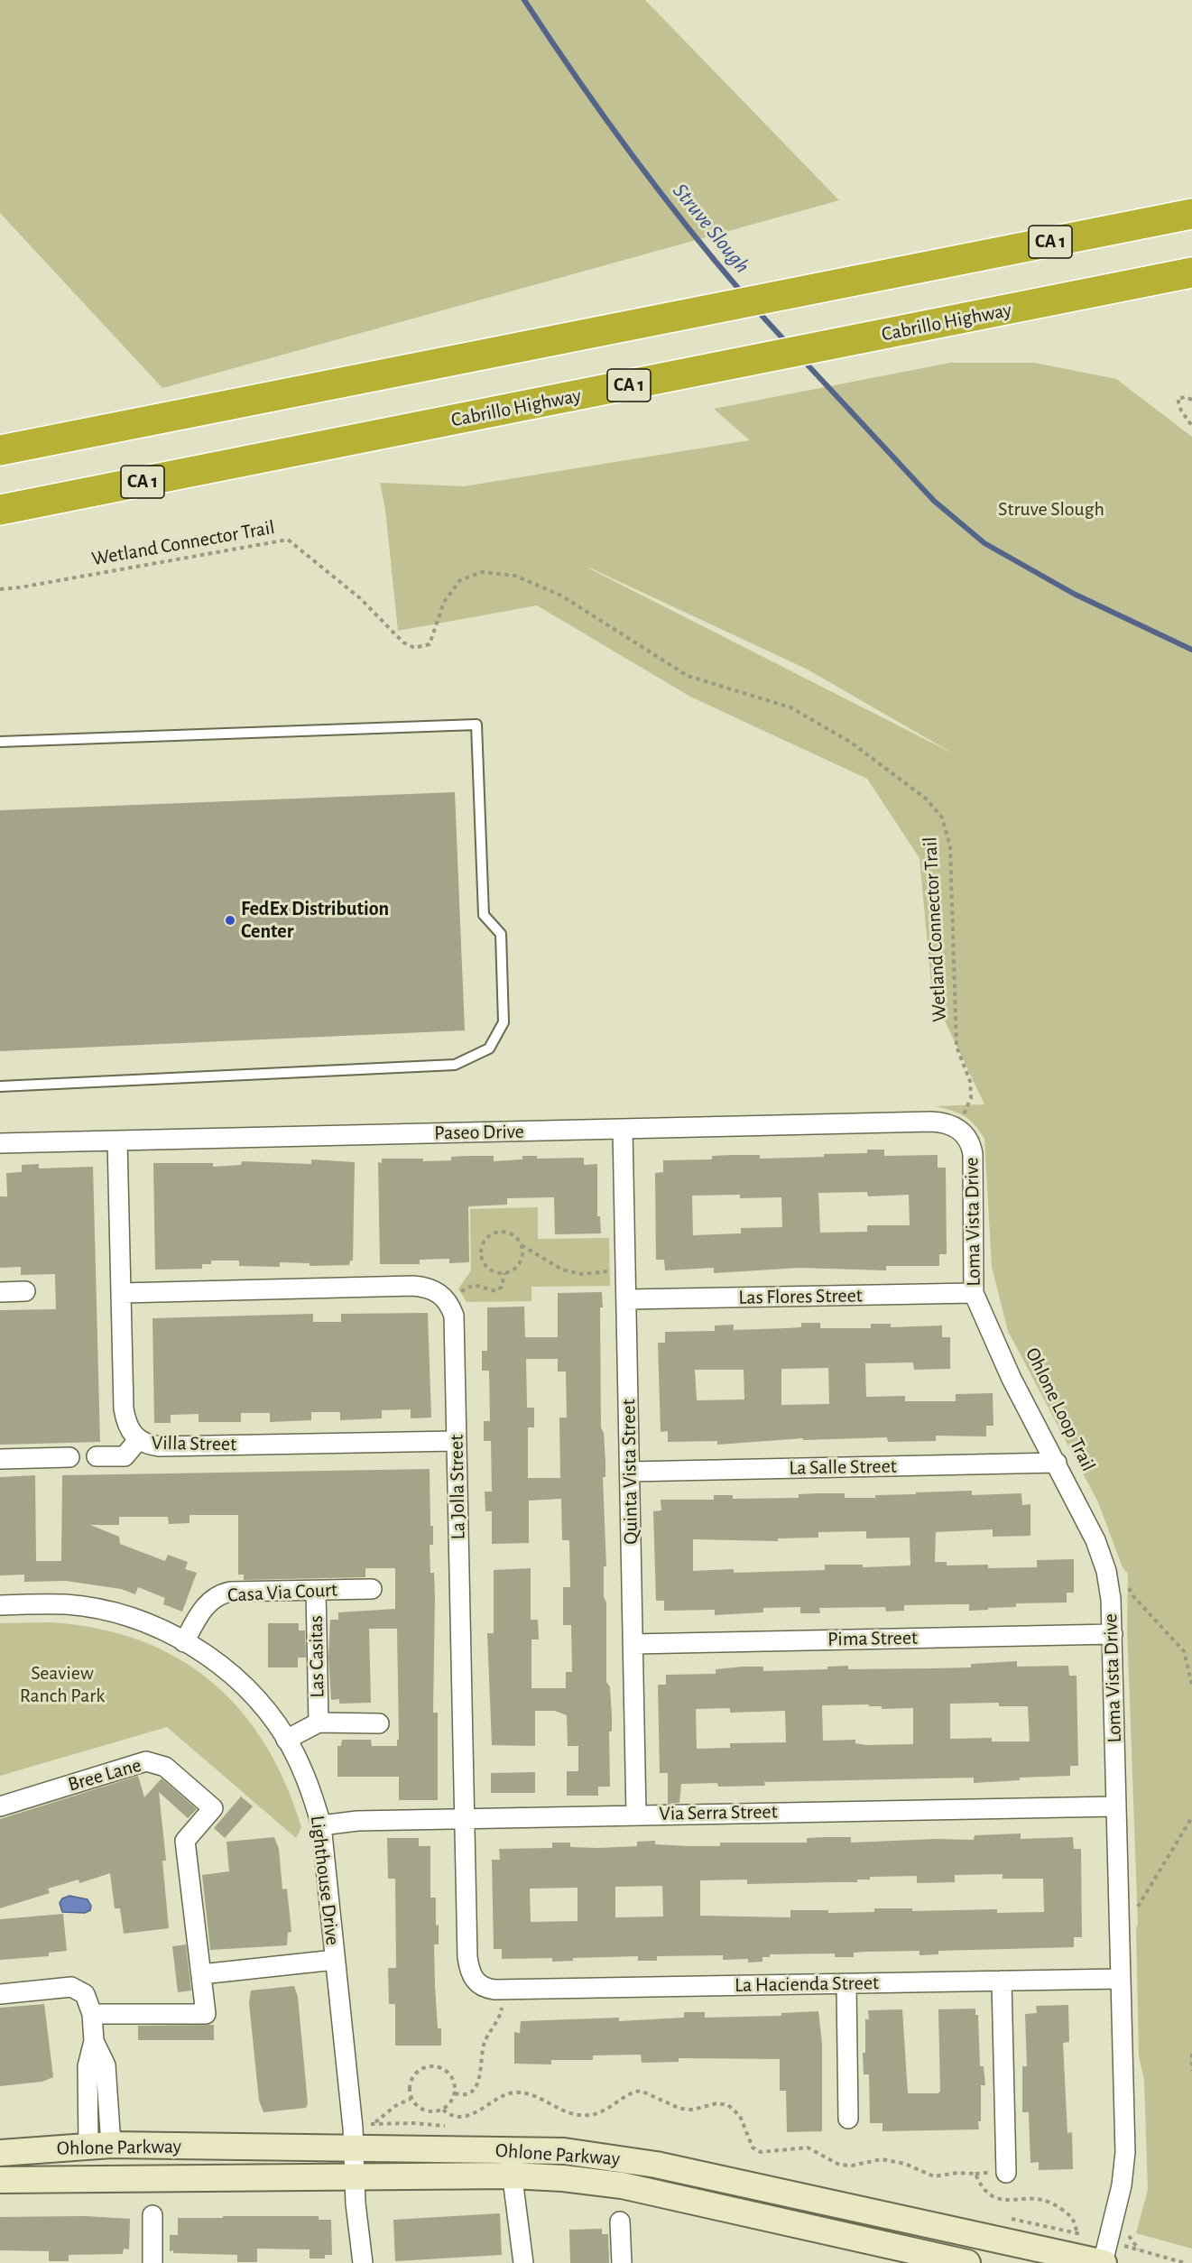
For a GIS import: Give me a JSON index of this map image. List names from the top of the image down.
{
  "streets": {
    "highway": ["CA 1", "Cabrillo Highway"],
    "street": [
      "Paseo Drive",
      "Loma Vista Drive",
      "Las Flores Street",
      "Villa Street",
      "La Salle Street",
      "Quinta Vista Street",
      "La Jolla Street",
      "Casa Via Court",
      "Pima Street",
      "Las Casitas",
      "Bree Lane",
      "Via Serra Street",
      "Lighthouse Drive",
      "La Hacienda Street",
      "Ohlone Parkway"
    ],
    "path": ["Wetland Connector Trail"]
  },
  "crossings": [
    ["Wetland Connector Trail", "Paseo Drive"],
    ["Wetland Connector Trail", "Loma Vista Drive"],
    ["Paseo Drive", "Loma Vista Drive"],
    ["Paseo Drive", "Villa Street"],
    ["Paseo Drive", "Quinta Vista Street"],
    ["Loma Vista Drive", "Las Flores Street"],
    ["Loma Vista Drive", "La Salle Street"],
    ["Loma Vista Drive", "Pima Street"],
    ["Loma Vista Drive", "Via Serra Street"],
    ["Loma Vista Drive", "La Hacienda Street"],
    ["Loma Vista Drive", "Ohlone Parkway"],
    ["Las Flores Street", "Quinta Vista Street"],
    ["Villa Street", "La Jolla Street"],
    ["La Salle Street", "Quinta Vista Street"],
    ["Quinta Vista Street", "Pima Street"],
    ["Quinta Vista Street", "Via Serra Street"],
    ["La Jolla Street", "Via Serra Street"],
    ["La Jolla Street", "La Hacienda Street"],
    ["Casa Via Court", "Las Casitas"],
    ["Casa Via Court", "Lighthouse Drive"],
    ["Via Serra Street", "Lighthouse Drive"],
    ["Lighthouse Drive", "Ohlone Parkway"]
  ],
  "water": ["Struve Slough"],
  "parks": ["Struve Slough", "Seaview Ranch Park"],
  "places": ["FedEx Distribution Center"]
}
